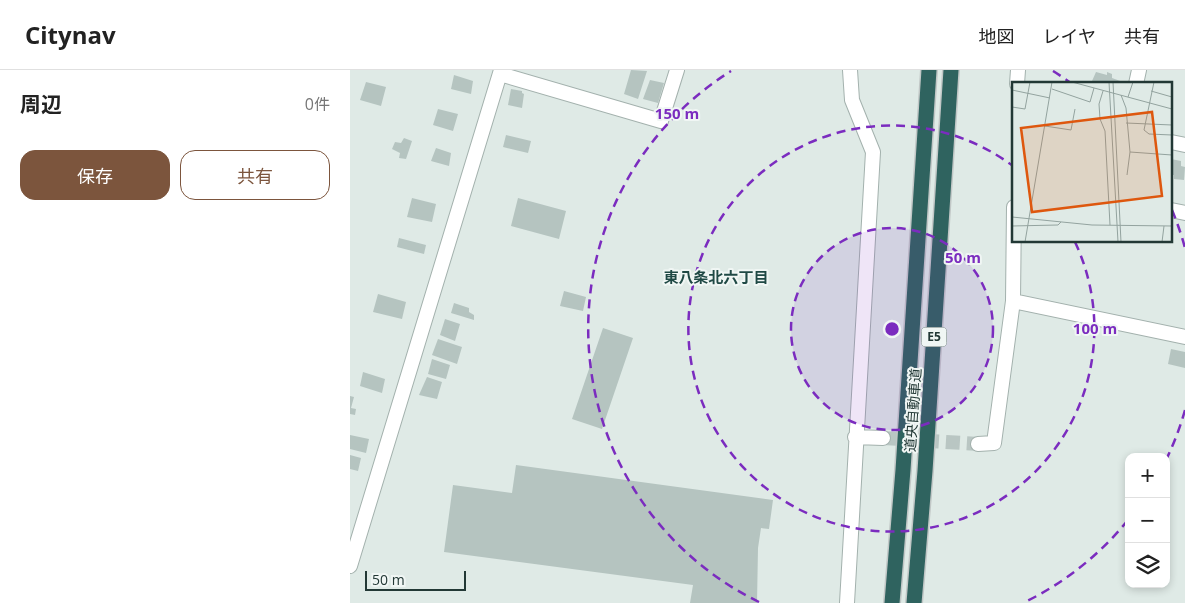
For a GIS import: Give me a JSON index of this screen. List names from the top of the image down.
{
  "streets": {
    "highway": ["E5", "道央自動車道"]
  },
  "districts": ["東八条北六丁目"],
  "scale_bar": "50 m",
  "page": {
    "header": "Citynav",
    "nav": ["地図", "レイヤ", "共有"],
    "heading": ["周辺", "0件"],
    "buttons": ["保存", "共有"],
    "map_buttons": ["+", "−"],
    "scale": "50 m"
  },
  "rings": ["150 m", "50 m", "100 m"]
}
